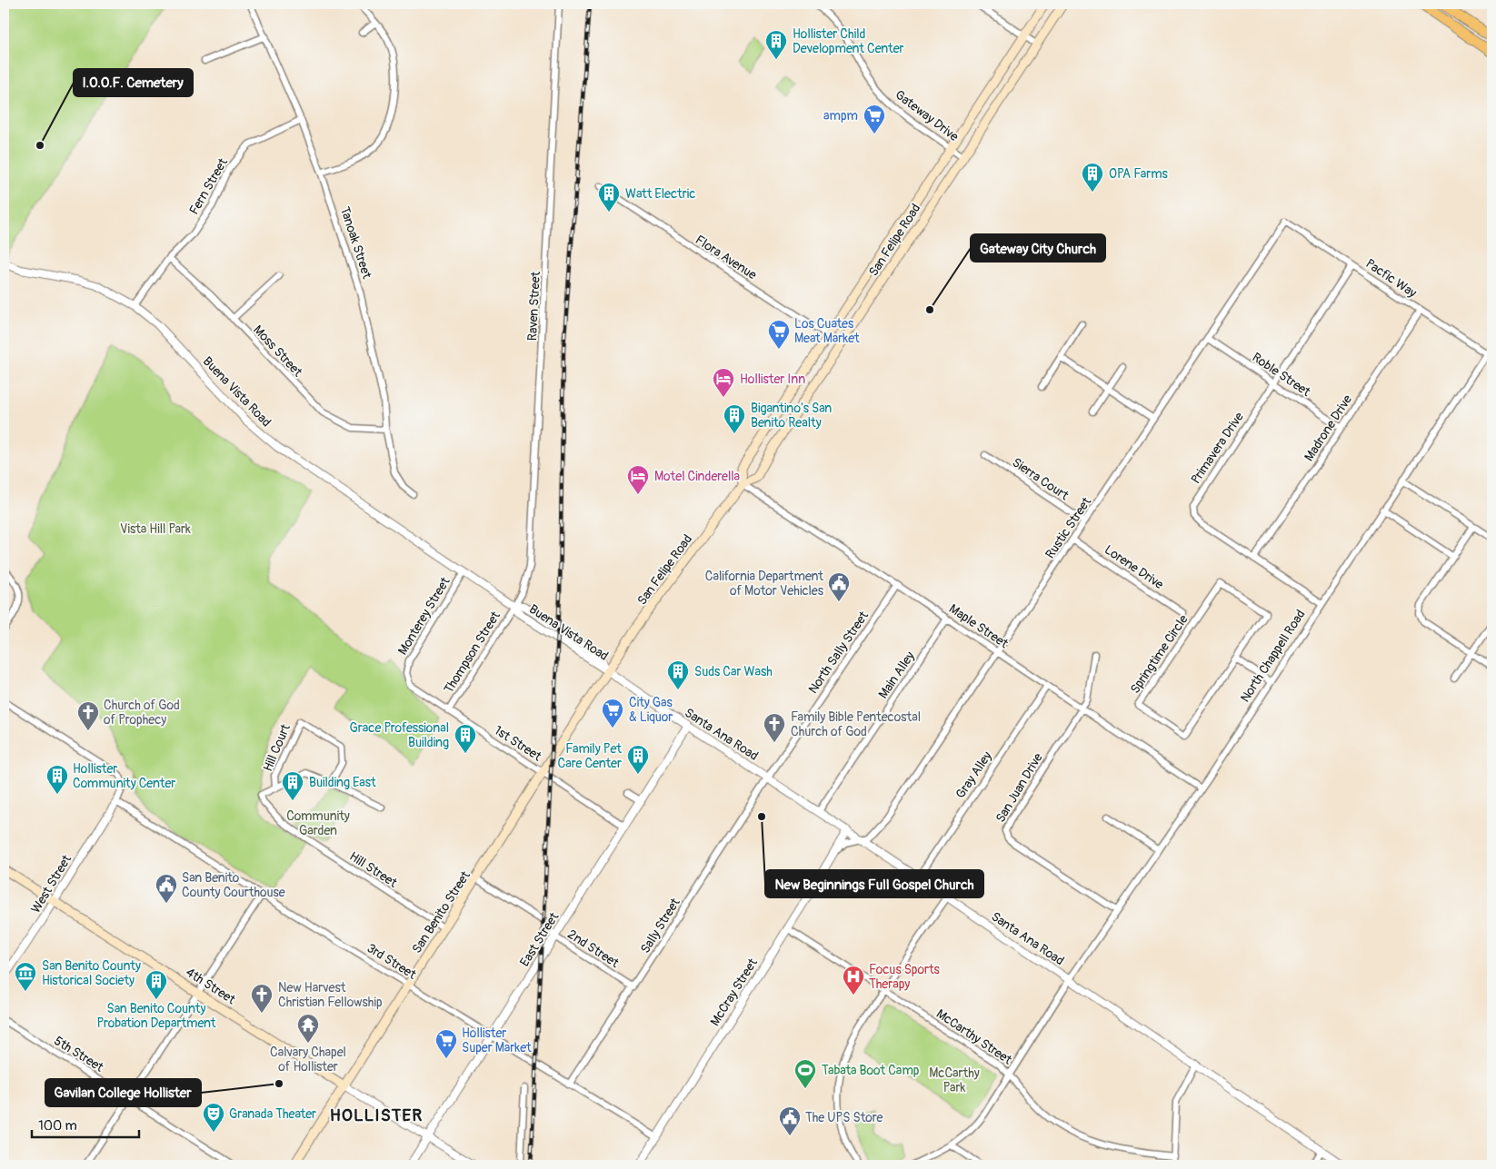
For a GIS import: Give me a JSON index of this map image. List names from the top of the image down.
{
  "streets": {
    "main road": ["San Felipe Road", "San Benito Street", "4th Street"],
    "street": [
      "Gateway Drive",
      "Fern Street",
      "Tanoak Street",
      "Flora Avenue",
      "Pacfic Way",
      "Raven Street",
      "Moss Street",
      "Roble Street",
      "Buena Vista Road",
      "Madrone Drive",
      "Primavera Drive",
      "Sierra Court",
      "Rustic Street",
      "Lorene Drive",
      "Monterey Street",
      "Maple Street",
      "Thompson Street",
      "North Sally Street",
      "Springtime Circle",
      "North Chappell Road",
      "Main Alley",
      "Santa Ana Road",
      "1st Street",
      "Hill Court",
      "Gray Alley",
      "San Juan Drive",
      "Hill Street",
      "West Street",
      "Sally Street",
      "East Street",
      "2nd Street",
      "3rd Street",
      "McCray Street",
      "McCarthy Street",
      "5th Street"
    ]
  },
  "crossings": [
    ["Gateway Drive", "San Felipe Road"],
    ["Fern Street", "Tanoak Street"],
    ["Fern Street", "Moss Street"],
    ["Fern Street", "Buena Vista Road"],
    ["San Felipe Road", "Flora Avenue"],
    ["San Felipe Road", "Buena Vista Road"],
    ["San Felipe Road", "Maple Street"],
    ["San Felipe Road", "Santa Ana Road"],
    ["San Felipe Road", "San Benito Street"],
    ["Tanoak Street", "Moss Street"],
    ["Pacfic Way", "Madrone Drive"],
    ["Pacfic Way", "Primavera Drive"],
    ["Pacfic Way", "Rustic Street"],
    ["Pacfic Way", "North Chappell Road"],
    ["Raven Street", "Buena Vista Road"],
    ["Raven Street", "Thompson Street"],
    ["Roble Street", "Madrone Drive"],
    ["Roble Street", "Primavera Drive"],
    ["Roble Street", "Rustic Street"],
    ["Buena Vista Road", "Monterey Street"],
    ["Buena Vista Road", "Thompson Street"],
    ["Buena Vista Road", "Santa Ana Road"],
    ["Buena Vista Road", "San Benito Street"],
    ["Madrone Drive", "Primavera Drive"],
    ["Primavera Drive", "North Chappell Road"],
    ["Sierra Court", "Rustic Street"],
    ["Rustic Street", "Lorene Drive"],
    ["Rustic Street", "Maple Street"],
    ["Rustic Street", "Santa Ana Road"],
    ["Monterey Street", "1st Street"],
    ["Maple Street", "North Sally Street"],
    ["Maple Street", "North Chappell Road"],
    ["Maple Street", "Main Alley"],
    ["Maple Street", "Gray Alley"],
    ["Maple Street", "San Juan Drive"],
    ["Thompson Street", "1st Street"],
    ["North Sally Street", "Santa Ana Road"],
    ["North Sally Street", "Sally Street"],
    ["North Chappell Road", "Santa Ana Road"],
    ["North Chappell Road", "San Juan Drive"],
    ["North Chappell Road", "McCarthy Street"],
    ["Main Alley", "Santa Ana Road"],
    ["Santa Ana Road", "Gray Alley"],
    ["Santa Ana Road", "San Benito Street"],
    ["Santa Ana Road", "Sally Street"],
    ["Santa Ana Road", "East Street"],
    ["Santa Ana Road", "McCray Street"],
    ["1st Street", "San Benito Street"],
    ["1st Street", "East Street"],
    ["Hill Court", "Hill Street"],
    ["Hill Street", "San Benito Street"],
    ["West Street", "3rd Street"],
    ["West Street", "4th Street"],
    ["San Benito Street", "2nd Street"],
    ["San Benito Street", "3rd Street"],
    ["San Benito Street", "4th Street"],
    ["Sally Street", "2nd Street"],
    ["Sally Street", "3rd Street"],
    ["East Street", "2nd Street"],
    ["East Street", "3rd Street"],
    ["East Street", "4th Street"],
    ["3rd Street", "McCray Street"],
    ["McCray Street", "McCarthy Street"]
  ],
  "districts": ["HOLLISTER"],
  "parks": ["Vista Hill Park", "Community Garden", "McCarthy Park"],
  "places": {
    "building": [
      "Hollister Child Development Center",
      "OPA Farms",
      "Watt Electric",
      "Bigantino's San Benito Realty",
      "Suds Car Wash",
      "Grace Professional Building",
      "Family Pet Care Center",
      "Hollister Community Center",
      "Building East",
      "San Benito County Probation Department"
    ],
    "supermarket": [
      "ampm",
      "Los Cuates Meat Market",
      "City Gas & Liquor",
      "Hollister Super Market"
    ],
    "other": [
      "I.O.O.F. Cemetery",
      "Gateway City Church",
      "New Beginnings Full Gospel Church",
      "Gavilan College Hollister"
    ],
    "hotel": ["Hollister Inn", "Motel Cinderella"],
    "public building": ["California Department of Motor Vehicles", "San Benito County Courthouse", "The UPS Store"],
    "church": ["Church of God of Prophecy", "Family Bible Pentecostal Church of God", "New Harvest Christian Fellowship"],
    "museum": ["San Benito County Historical Society"],
    "hospital": ["Focus Sports Therapy"],
    "temple": ["Calvary Chapel of Hollister"],
    "sports": ["Tabata Boot Camp"],
    "theatre": ["Granada Theater"]
  },
  "scale_bar": "100 m"
}
